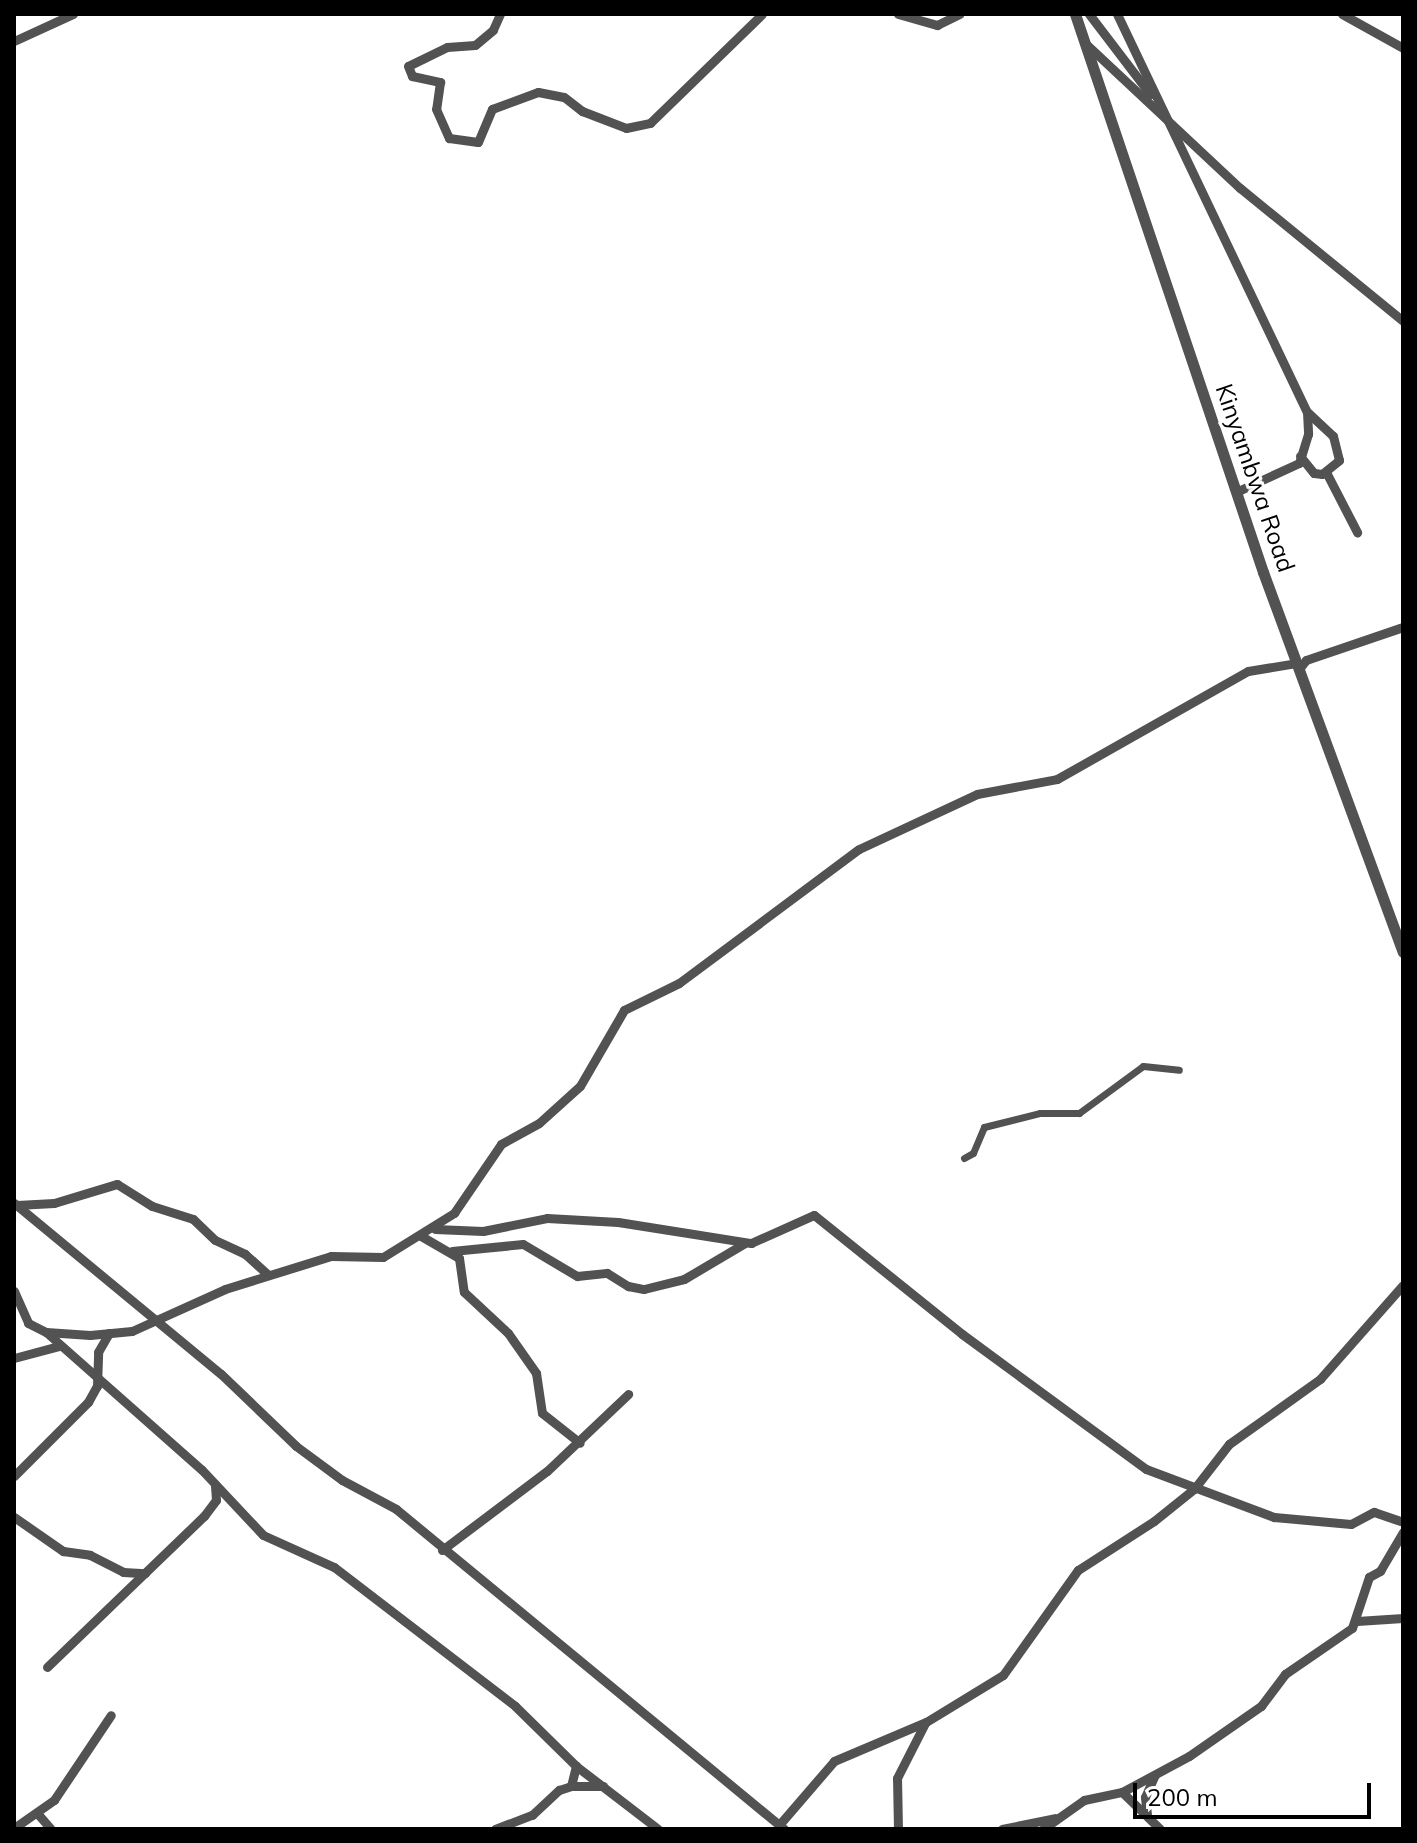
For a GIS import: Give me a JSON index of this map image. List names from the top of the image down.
{
  "streets": {
    "street": ["Kinyambwa Road"]
  },
  "scale_bar": "200 m"
}
